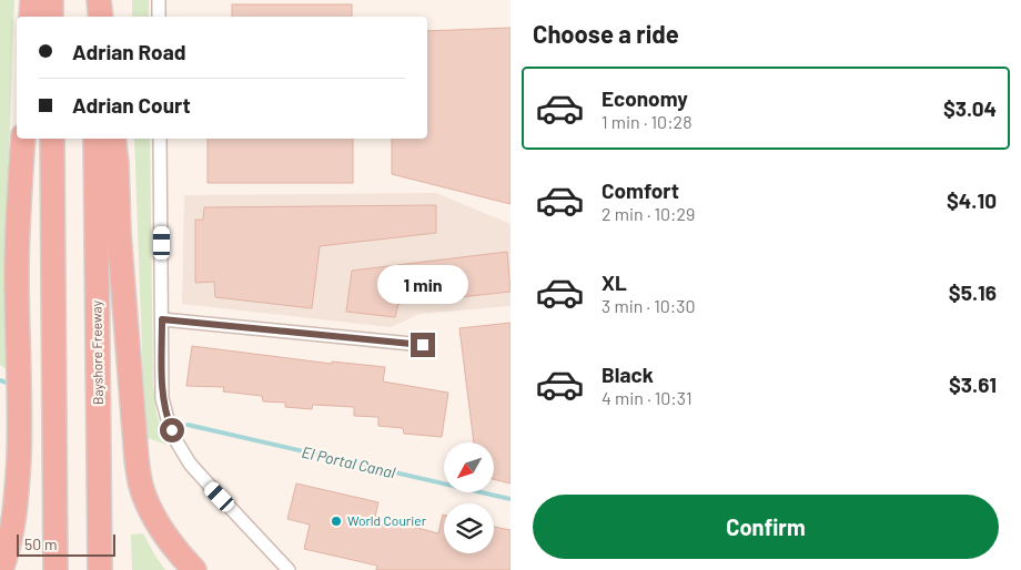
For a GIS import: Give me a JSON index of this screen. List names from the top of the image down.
{
  "streets": {
    "highway": ["Bayshore Freeway"]
  },
  "water": ["El Portal Canal"],
  "places": ["World Courier"],
  "scale_bar": "50 m",
  "north": "bottom left",
  "page": {
    "heading": "Choose a ride",
    "banner": ["Adrian Road", "Adrian Court"],
    "list": [
      {
        "name": "Economy",
        "note": "1 min · 10:28",
        "value": "$3.04"
      },
      {
        "name": "Comfort",
        "note": "2 min · 10:29",
        "value": "$4.10"
      },
      {
        "name": "XL",
        "note": "3 min · 10:30",
        "value": "$5.16"
      },
      {
        "name": "Black",
        "note": "4 min · 10:31",
        "value": "$3.61"
      }
    ],
    "bubble": "1 min",
    "buttons": "Confirm",
    "scale": "50 m"
  }
}
